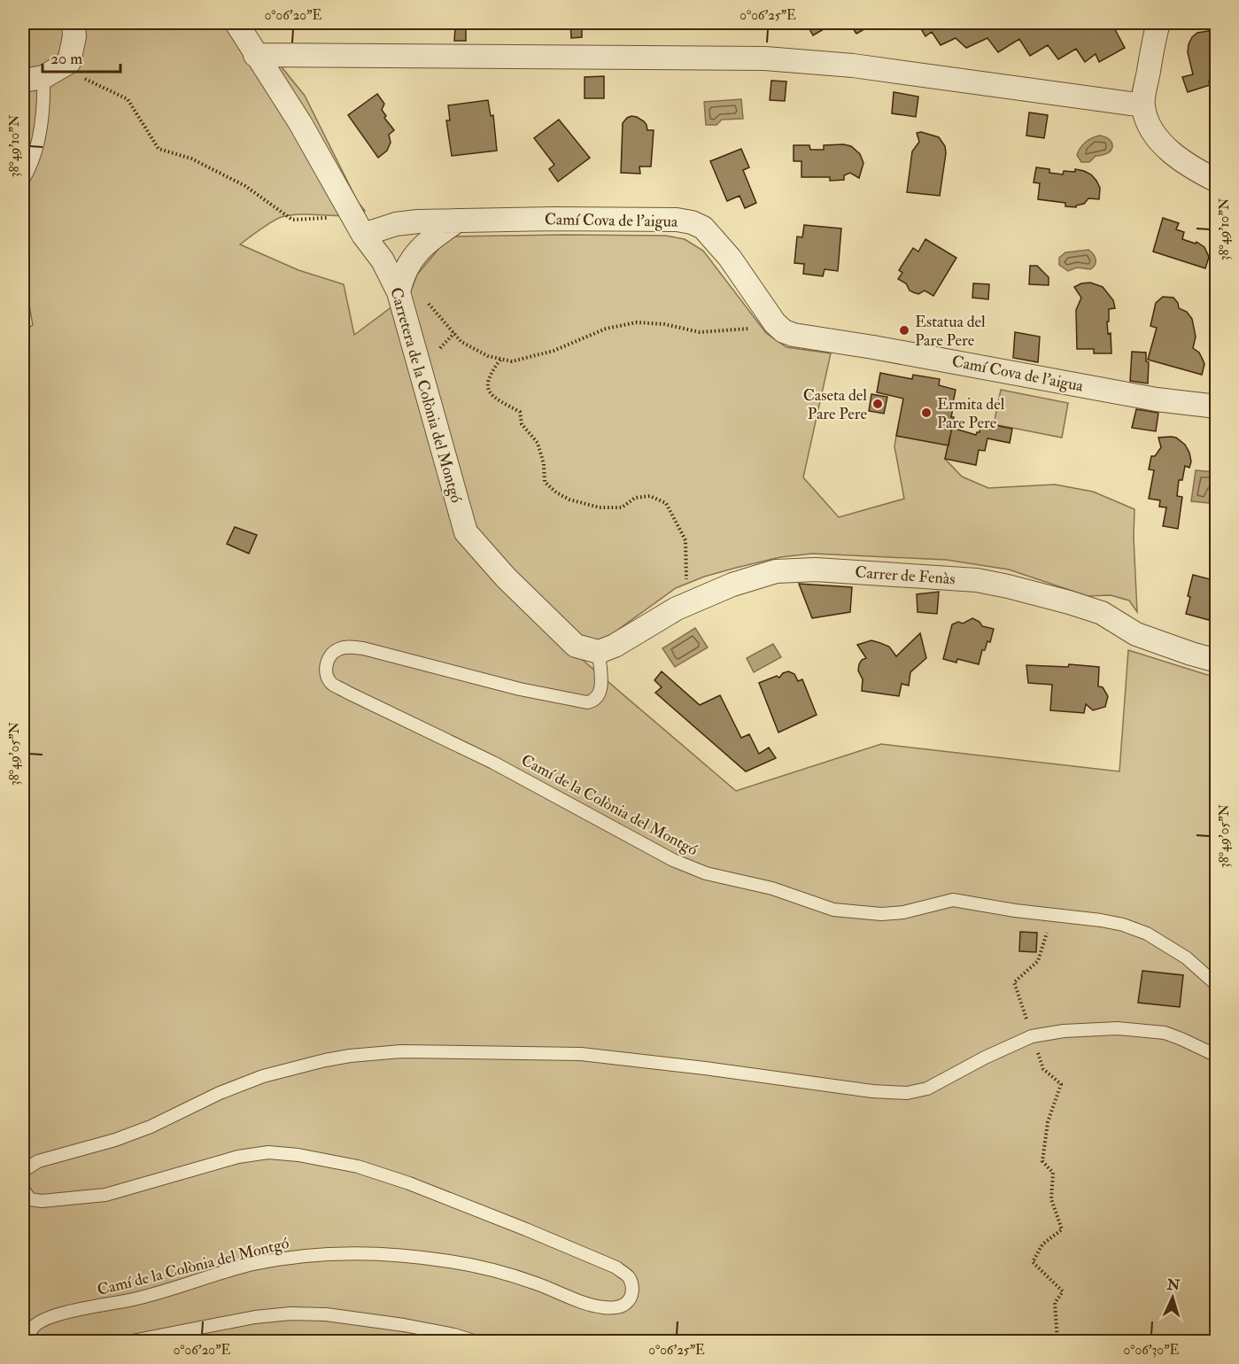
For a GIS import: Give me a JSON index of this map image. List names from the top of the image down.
{
  "streets": {
    "street": ["Camí Cova de l'aigua", "Carretera de la Colònia del Montgó", "Carrer de Fenàs"],
    "lane": ["Camí de la Colònia del Montgó"]
  },
  "crossings": [
    ["Camí Cova de l'aigua", "Carretera de la Colònia del Montgó"],
    ["Carretera de la Colònia del Montgó", "Carrer de Fenàs"],
    ["Carretera de la Colònia del Montgó", "Camí de la Colònia del Montgó"],
    ["Carrer de Fenàs", "Camí de la Colònia del Montgó"]
  ],
  "places": ["Estatua del Pare Pere", "Caseta del Pare Pere", "Ermita del Pare Pere"],
  "scale_bar": "20 m",
  "north": "top",
  "coordinates": [
    "0°06'20\"E",
    "0°06'25\"E",
    "38°49'10\"N",
    "38°49'05\"N",
    "0°06'30\"E"
  ]
}
